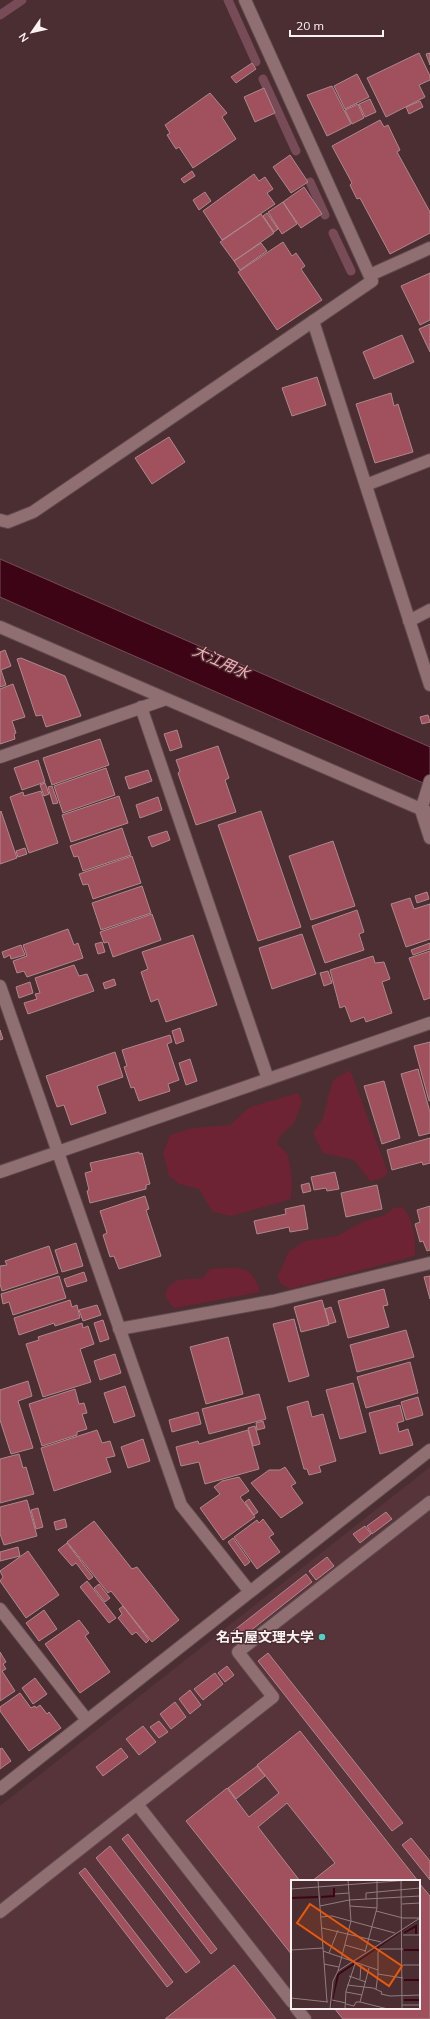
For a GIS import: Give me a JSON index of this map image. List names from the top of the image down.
{
  "water": ["大江用水"],
  "places": ["名古屋文理大学"],
  "scale_bar": "20 m",
  "north": "bottom left"
}
